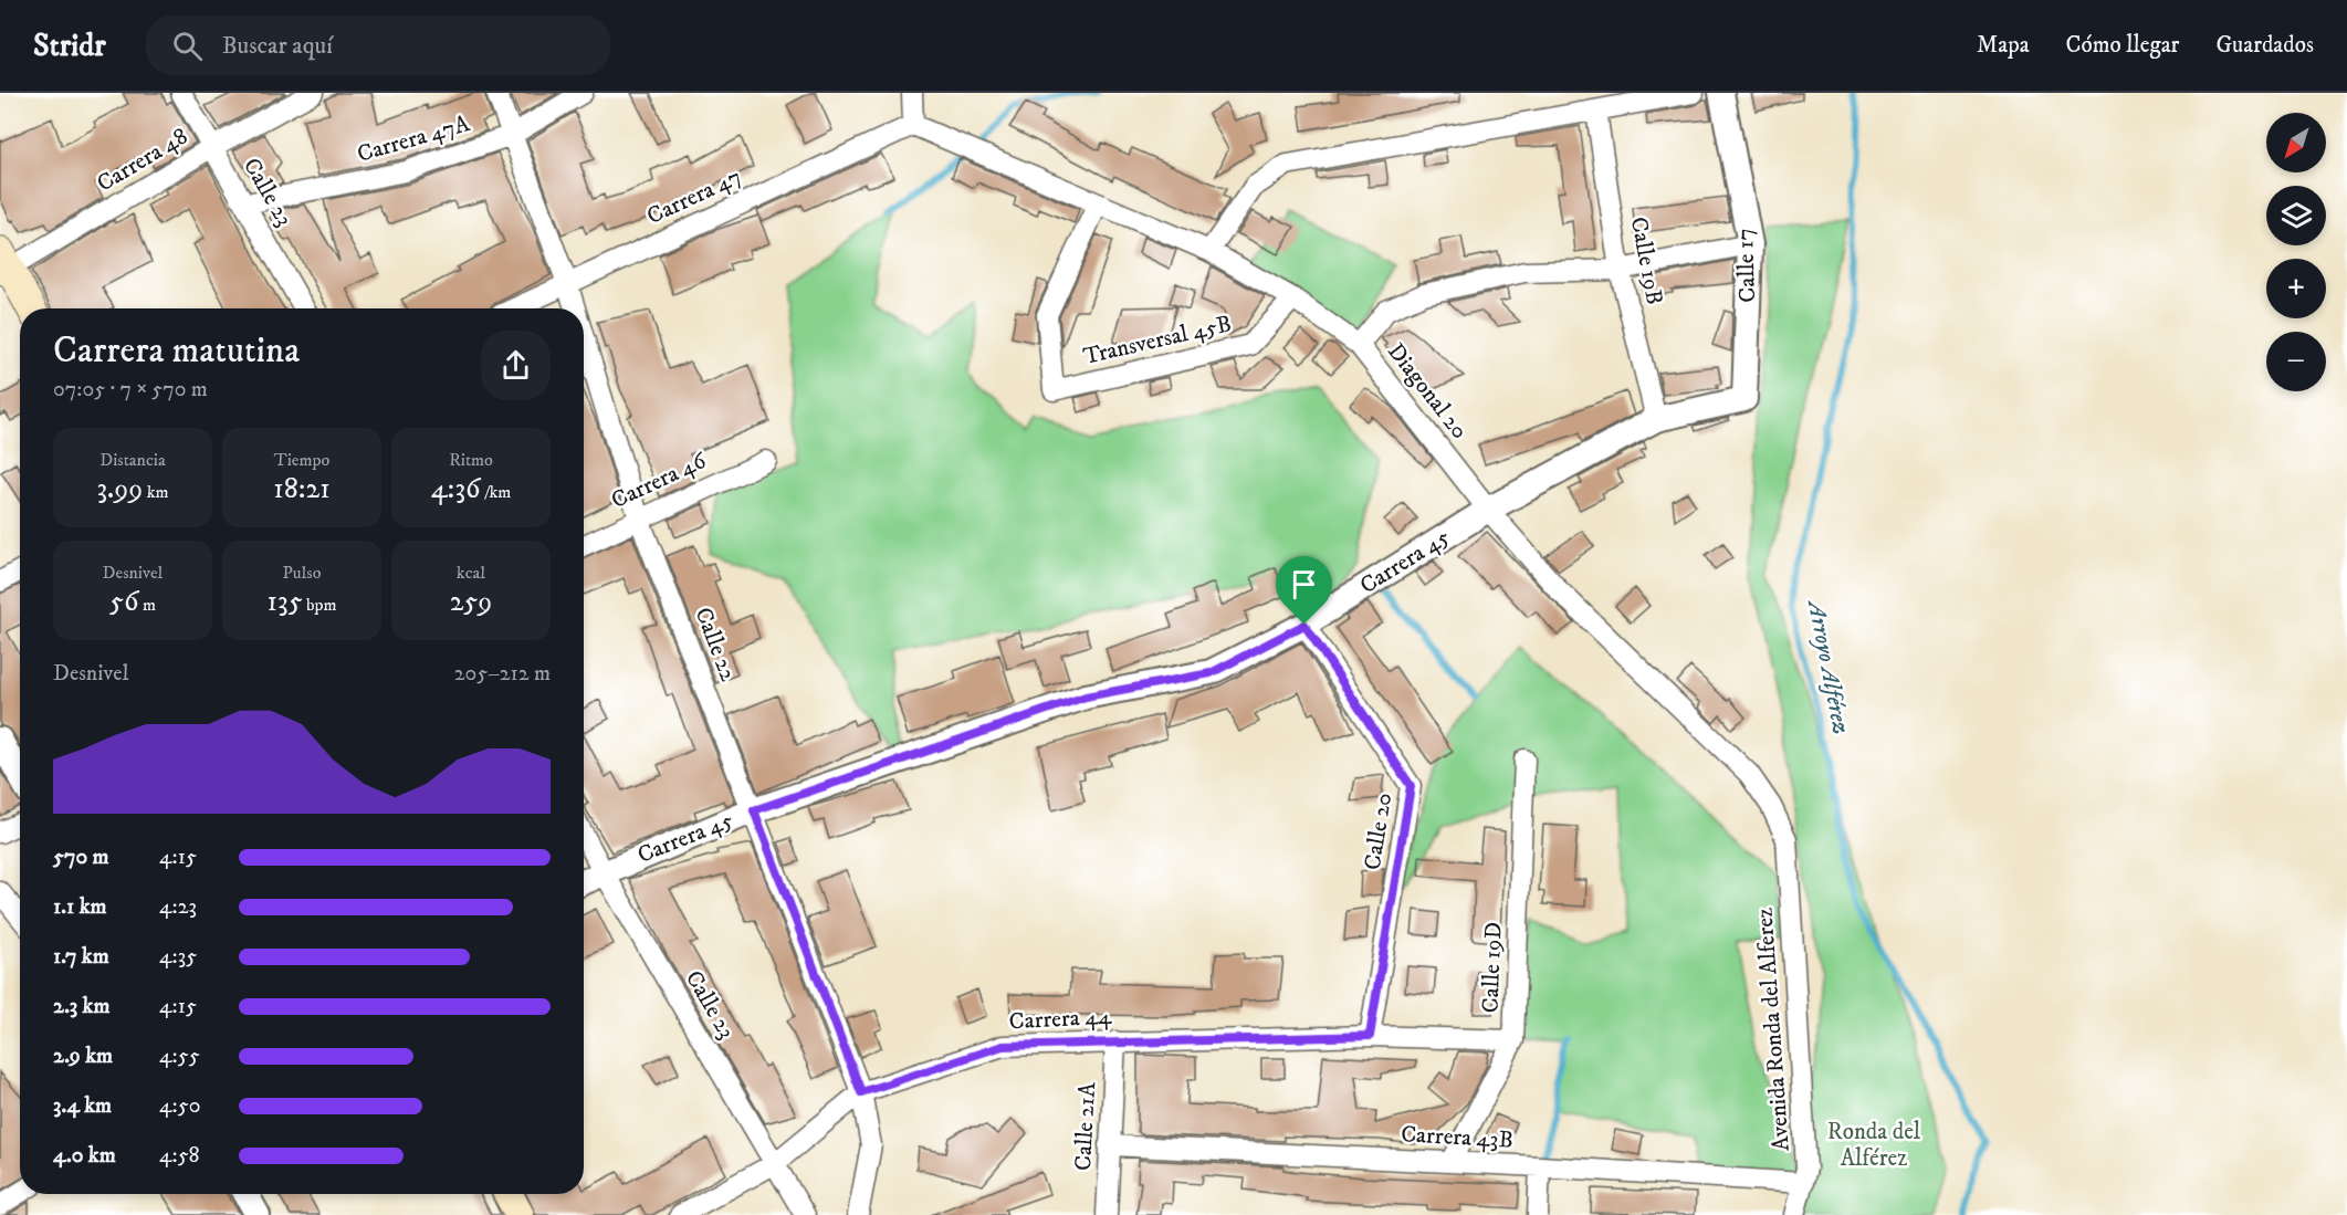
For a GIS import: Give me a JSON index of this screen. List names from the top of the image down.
{
  "streets": {
    "street": [
      "Carrera 47A",
      "Carrera 48",
      "Calle 23",
      "Carrera 47",
      "Calle 19B",
      "Calle 17",
      "Transversal 45B",
      "Diagonal 20",
      "Carrera 46",
      "Carrera 45",
      "Calle 22",
      "Calle 20",
      "Calle 19D",
      "Carrera 44",
      "Avenida Ronda del Alferez",
      "Calle 21A",
      "Carrera 43B"
    ]
  },
  "crossings": [
    ["Carrera 47A", "Calle 23"],
    ["Carrera 47A", "Calle 22"],
    ["Carrera 48", "Calle 23"],
    ["Calle 23", "Carrera 45"],
    ["Calle 23", "Carrera 44"],
    ["Carrera 47", "Diagonal 20"],
    ["Carrera 47", "Calle 22"],
    ["Calle 19B", "Carrera 45"],
    ["Calle 17", "Carrera 45"],
    ["Transversal 45B", "Diagonal 20"],
    ["Diagonal 20", "Carrera 45"],
    ["Diagonal 20", "Avenida Ronda del Alferez"],
    ["Carrera 46", "Calle 22"],
    ["Carrera 45", "Calle 22"],
    ["Carrera 45", "Calle 20"],
    ["Calle 22", "Carrera 44"],
    ["Calle 20", "Carrera 44"],
    ["Calle 19D", "Carrera 44"],
    ["Calle 19D", "Carrera 43B"],
    ["Carrera 44", "Calle 21A"],
    ["Avenida Ronda del Alferez", "Carrera 43B"],
    ["Calle 21A", "Carrera 43B"]
  ],
  "water": ["Arroyo Alférez"],
  "parks": ["Ronda del Alférez"],
  "north": "bottom left",
  "page": {
    "header": "Stridr",
    "search": "Buscar aquí",
    "nav": ["Mapa", "Cómo llegar", "Guardados"],
    "map_buttons": ["+", "−"],
    "heading": ["Carrera matutina", "07:05 · 7 × 570 m"],
    "stats": [
      ["Distancia", "3.99 km"],
      ["Tiempo", "18:21"],
      ["Ritmo", "4:36 /km"],
      ["Desnivel", "56 m"],
      ["Pulso", "135 bpm"],
      ["kcal", "259"]
    ],
    "chart": ["Desnivel", "205–212 m"],
    "list": [
      {
        "name": "570 m",
        "note": "4:15"
      },
      {
        "name": "1.1 km",
        "note": "4:23"
      },
      {
        "name": "1.7 km",
        "note": "4:35"
      },
      {
        "name": "2.3 km",
        "note": "4:15"
      },
      {
        "name": "2.9 km",
        "note": "4:55"
      },
      {
        "name": "3.4 km",
        "note": "4:50"
      },
      {
        "name": "4.0 km",
        "note": "4:58"
      }
    ]
  }
}
